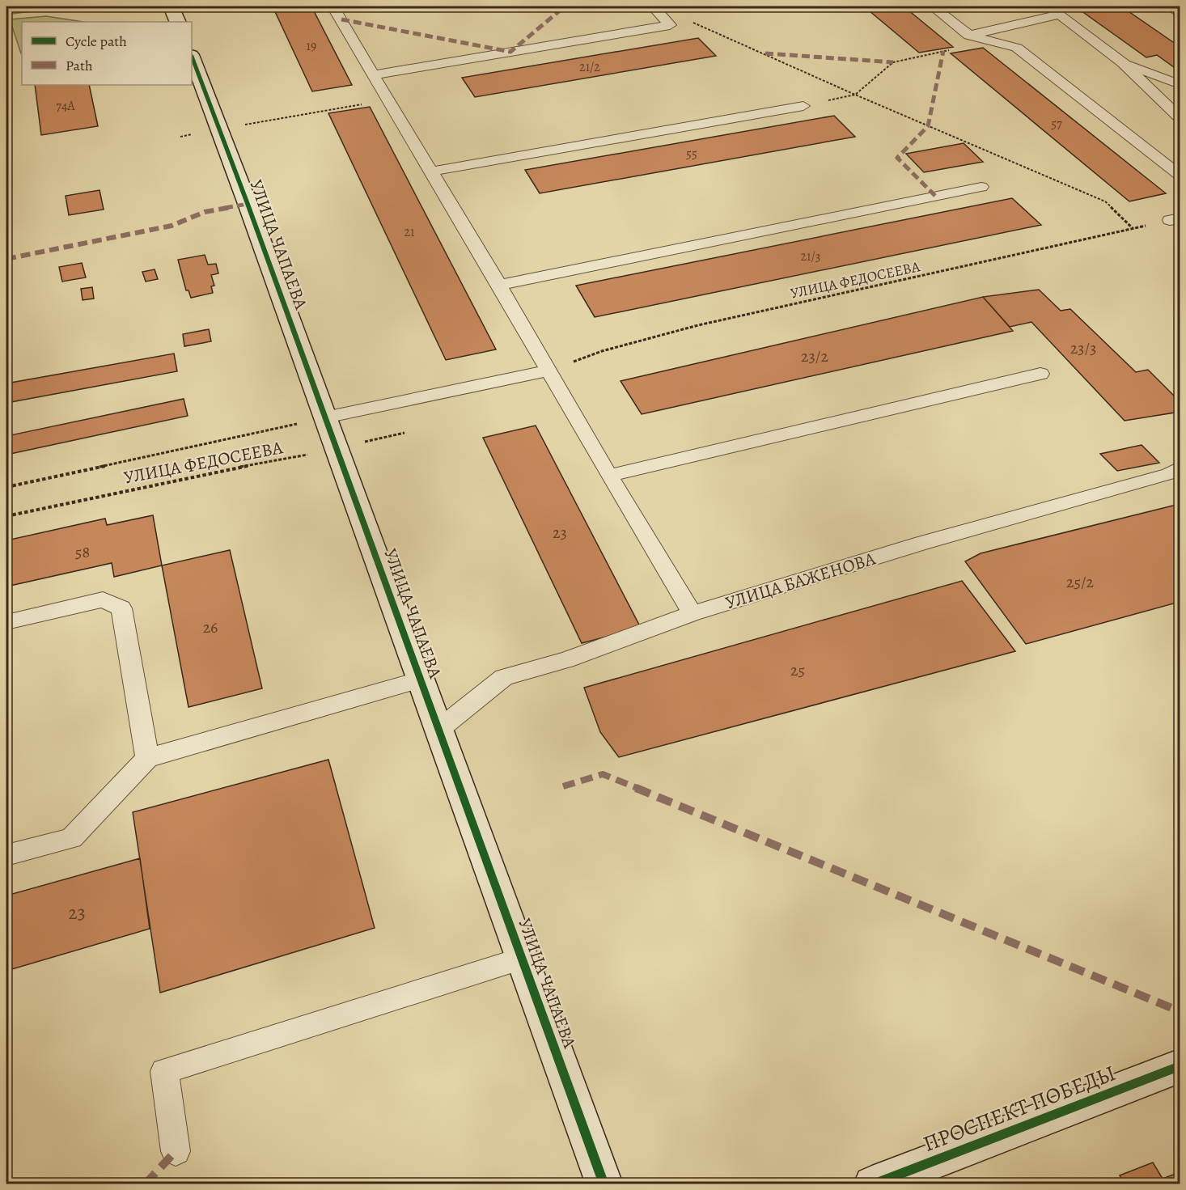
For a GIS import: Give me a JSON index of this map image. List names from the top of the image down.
{
  "streets": {
    "street": ["УЛИЦА ЧАПАЕВА", "ПРОСПЕКТ ПОБЕДЫ"],
    "lane": ["УЛИЦА БАЖЕНОВА"],
    "path": ["УЛИЦА ФЕДОСЕЕВА"]
  },
  "crossings": [
    ["УЛИЦА ЧАПАЕВА", "УЛИЦА ФЕДОСЕЕВА"],
    ["УЛИЦА ЧАПАЕВА", "УЛИЦА БАЖЕНОВА"]
  ],
  "house_numbers": [
    "19",
    "21/2",
    "74А",
    "57",
    "55",
    "21",
    "21/3",
    "23/3",
    "23/2",
    "23",
    "58",
    "25/2",
    "26",
    "25",
    "23"
  ],
  "legend": ["Cycle path", "Path"]
}
